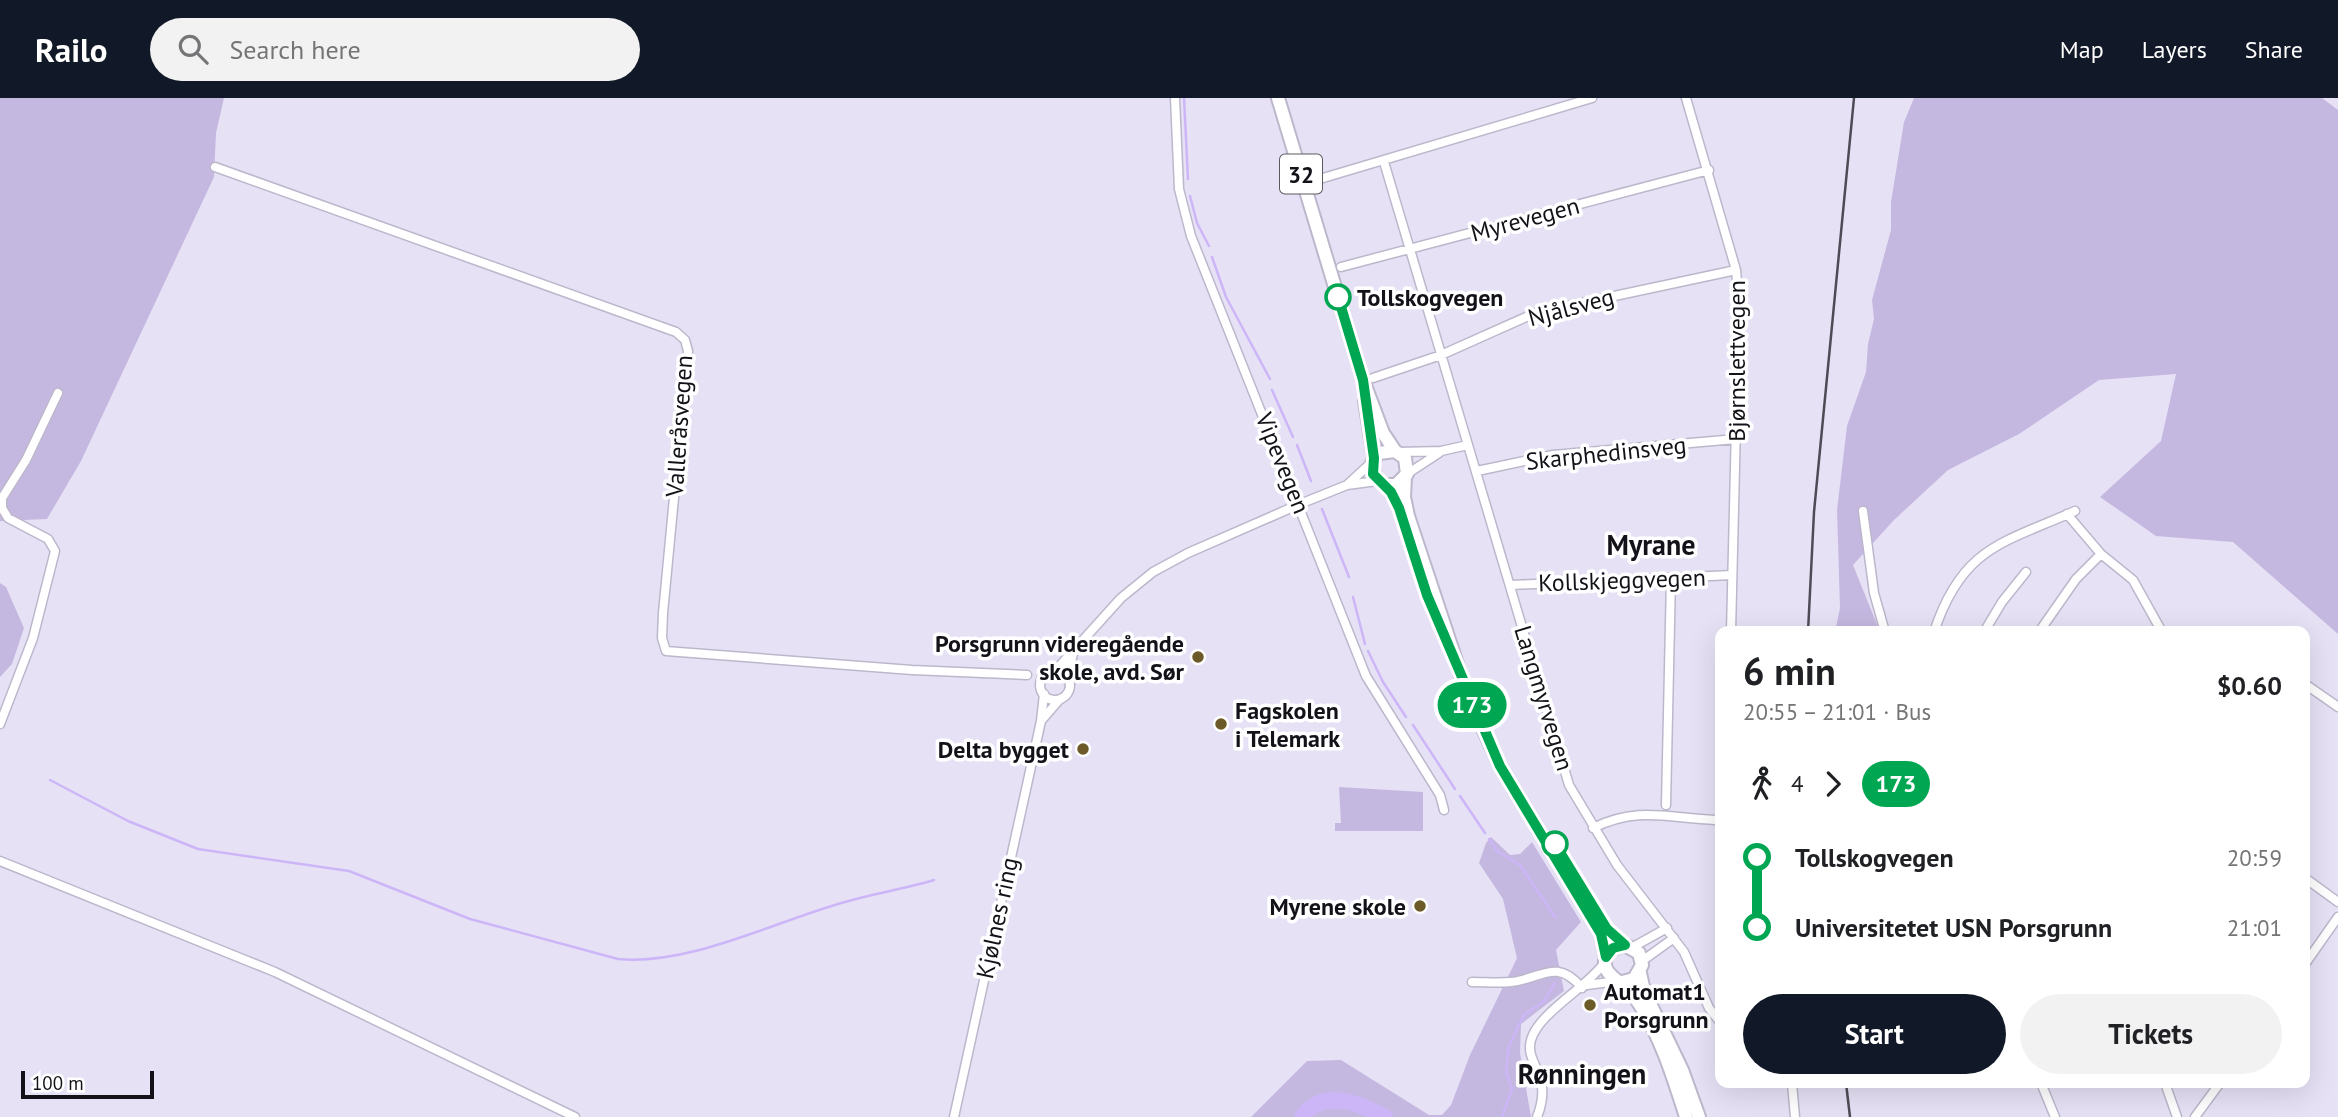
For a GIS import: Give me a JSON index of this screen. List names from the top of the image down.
{
  "streets": {
    "main road": ["32"],
    "street": [
      "Myrevegen",
      "Njålsveg",
      "Bjørnslettvegen",
      "Valleråsvegen",
      "Skarphedinsveg",
      "Vipevegen",
      "Kollskjeggvegen",
      "Langmyrvegen",
      "Kjølnes ring"
    ]
  },
  "crossings": [
    ["32", "Njålsveg"],
    ["Myrevegen", "Bjørnslettvegen"],
    ["Myrevegen", "Langmyrvegen"],
    ["Njålsveg", "Bjørnslettvegen"],
    ["Njålsveg", "Langmyrvegen"],
    ["Bjørnslettvegen", "Skarphedinsveg"],
    ["Bjørnslettvegen", "Kollskjeggvegen"],
    ["Skarphedinsveg", "Langmyrvegen"],
    ["Kollskjeggvegen", "Langmyrvegen"]
  ],
  "districts": ["Myrane", "Rønningen"],
  "places": [
    "Tollskogvegen",
    "Porsgrunn videregående skole, avd. Sør",
    "Fagskolen i Telemark",
    "Delta bygget",
    "Myrene skole",
    "Automat1 Porsgrunn"
  ],
  "lines": ["bus line 173"],
  "scale_bar": "100 m",
  "page": {
    "header": "Railo",
    "search": "Search here",
    "nav": ["Map", "Layers", "Share"],
    "on_map": "173",
    "heading": ["6 min", "20:55 – 21:01 · Bus", "$0.60"],
    "legs": ["4", "173"],
    "list": [
      {
        "name": "Tollskogvegen",
        "value": "20:59"
      },
      {
        "name": "Universitetet USN Porsgrunn",
        "value": "21:01"
      }
    ],
    "buttons": ["Start", "Tickets"],
    "scale": "100 m"
  }
}
